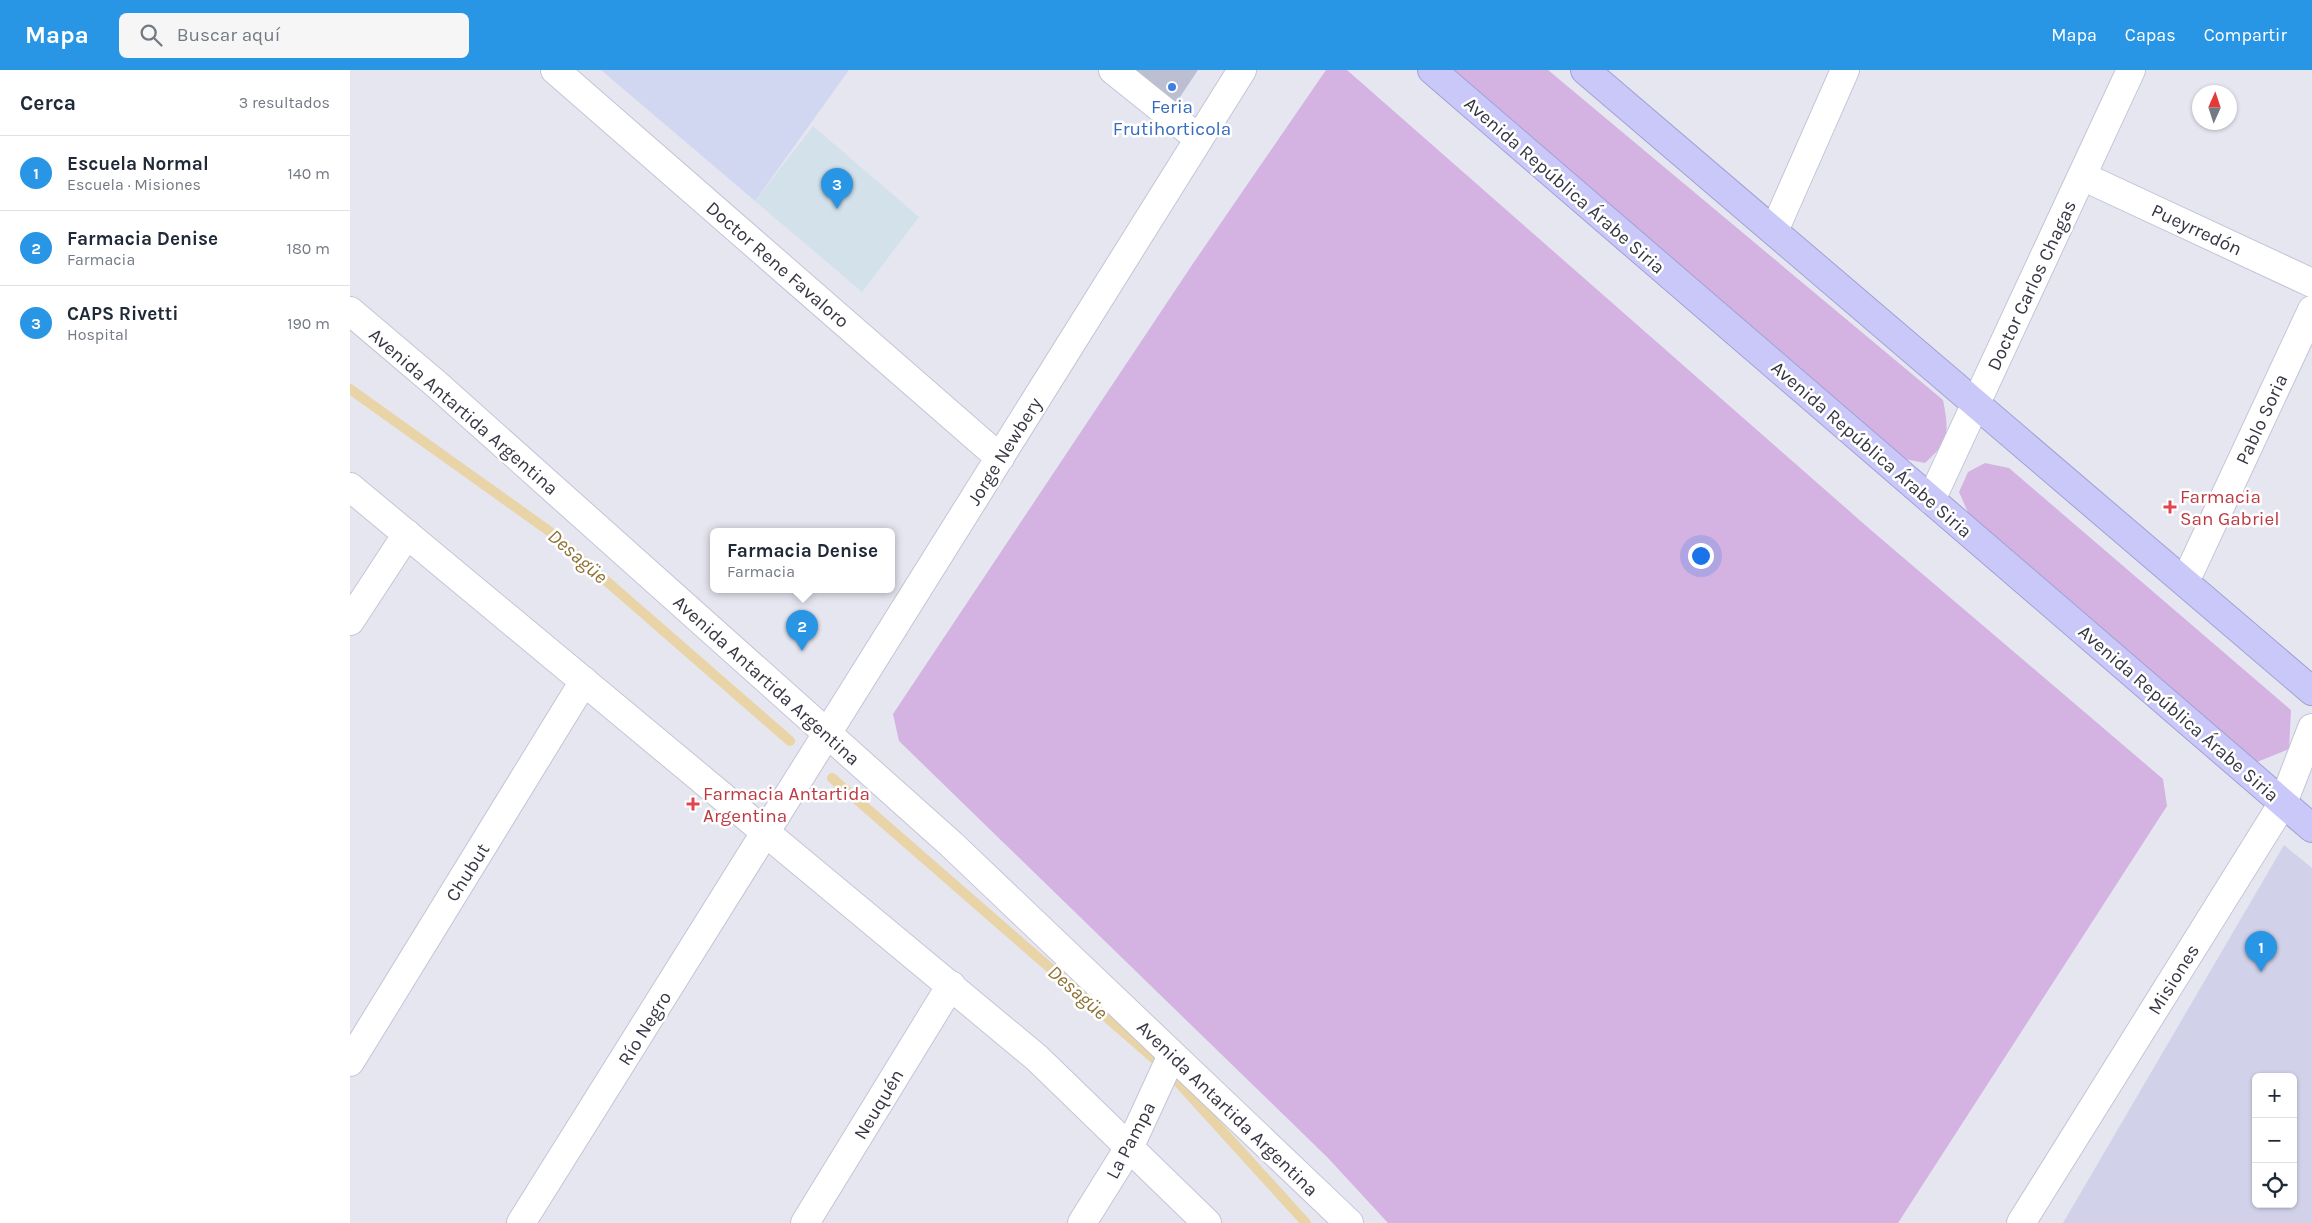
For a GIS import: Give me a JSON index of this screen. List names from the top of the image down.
{
  "streets": {
    "main road": ["Avenida República Árabe Siria"],
    "street": [
      "Pueyrredón",
      "Doctor Rene Favaloro",
      "Doctor Carlos Chagas",
      "Avenida Antartida Argentina",
      "Pablo Soria",
      "Jorge Newbery",
      "Chubut",
      "Misiones",
      "Río Negro",
      "Neuquén",
      "La Pampa"
    ]
  },
  "crossings": [
    ["Avenida República Árabe Siria", "Doctor Carlos Chagas"],
    ["Avenida República Árabe Siria", "Misiones"],
    ["Pueyrredón", "Doctor Carlos Chagas"],
    ["Doctor Rene Favaloro", "Jorge Newbery"],
    ["Avenida Antartida Argentina", "Jorge Newbery"],
    ["Avenida Antartida Argentina", "La Pampa"],
    ["Jorge Newbery", "Río Negro"]
  ],
  "water": ["Desagüe"],
  "places": {
    "other": ["Feria Frutihorticola"],
    "health": ["Farmacia San Gabriel", "Farmacia Antartida Argentina"]
  },
  "north": "top",
  "page": {
    "header": "Mapa",
    "search": "Buscar aquí",
    "nav": ["Mapa", "Capas", "Compartir"],
    "heading": ["Cerca", "3 resultados"],
    "list": [
      {
        "mark": "1",
        "name": "Escuela Normal",
        "note": "Escuela · Misiones",
        "value": "140 m"
      },
      {
        "mark": "2",
        "name": "Farmacia Denise",
        "note": "Farmacia",
        "value": "180 m"
      },
      {
        "mark": "3",
        "name": "CAPS Rivetti",
        "note": "Hospital",
        "value": "190 m"
      }
    ],
    "pins": ["3", "2", "1"],
    "popup": ["Farmacia Denise", "Farmacia"],
    "map_buttons": ["+", "−"]
  }
}
